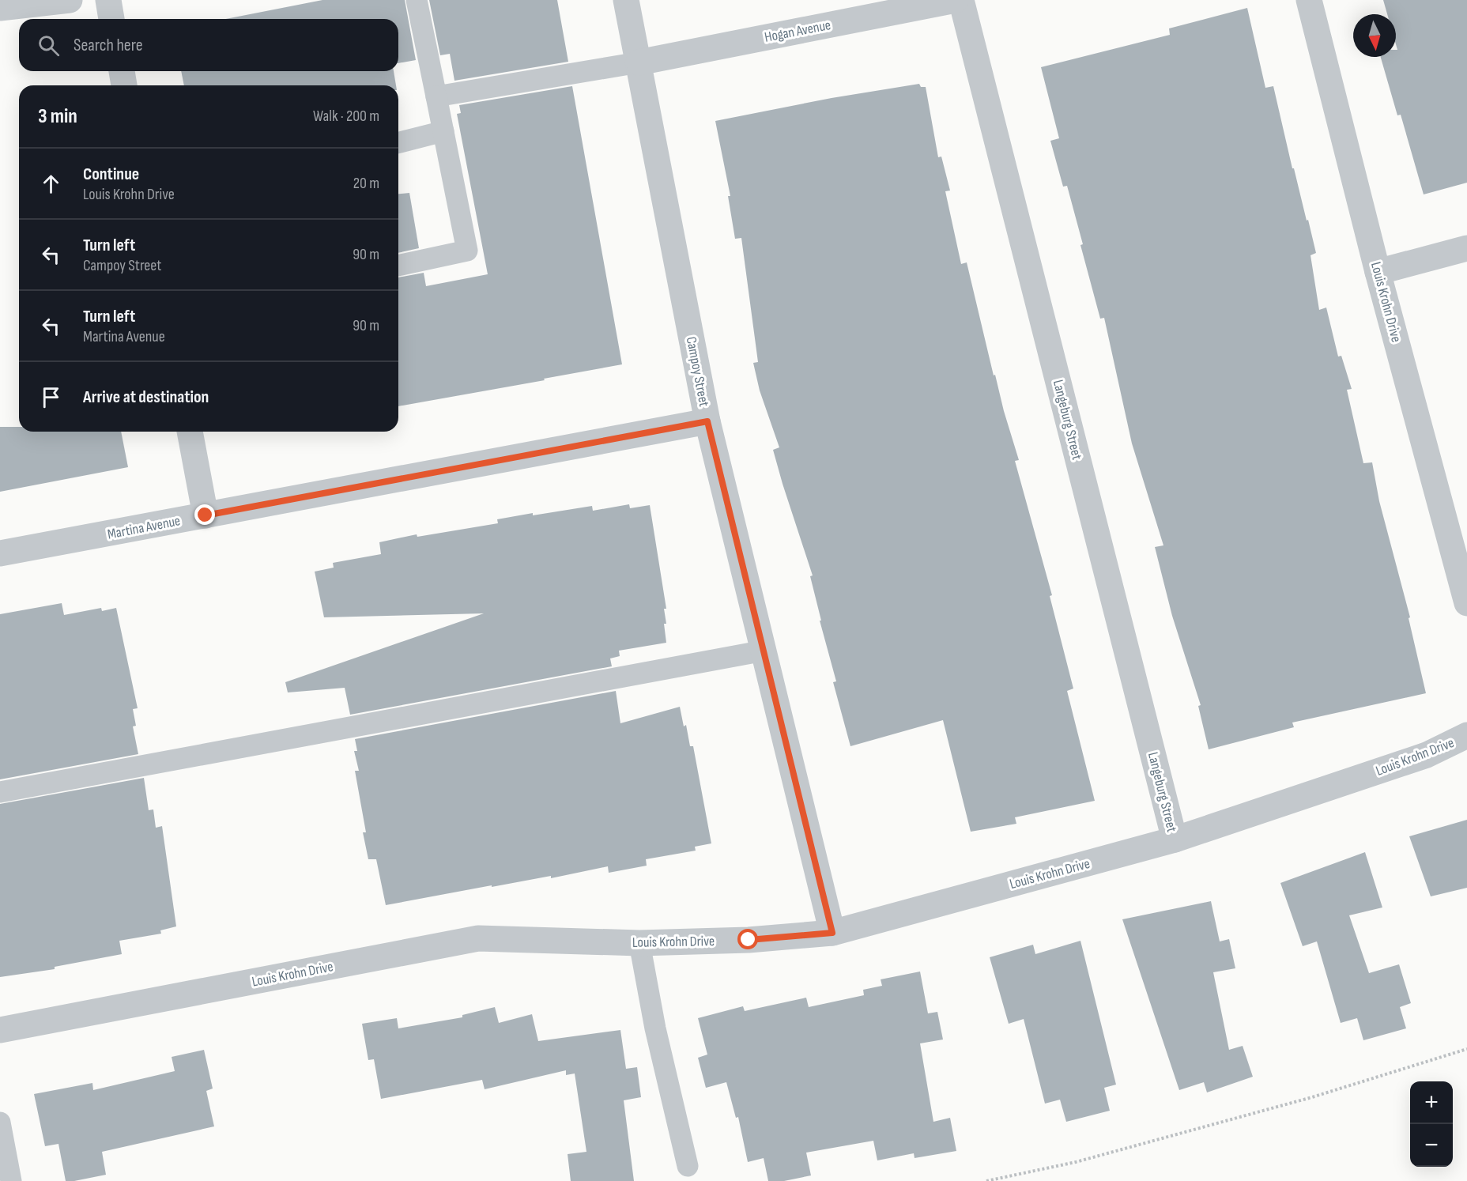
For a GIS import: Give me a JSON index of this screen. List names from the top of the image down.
{
  "streets": {
    "street": [
      "Hogan Avenue",
      "Louis Krohn Drive",
      "Campoy Street",
      "Langeburg Street",
      "Martina Avenue"
    ]
  },
  "crossings": [
    ["Hogan Avenue", "Campoy Street"],
    ["Louis Krohn Drive", "Campoy Street"],
    ["Louis Krohn Drive", "Langeburg Street"],
    ["Campoy Street", "Martina Avenue"]
  ],
  "north": "bottom",
  "page": {
    "search": "Search here",
    "heading": ["3 min", "Walk · 200 m"],
    "list": [
      ["Continue", "Louis Krohn Drive", "20 m"],
      ["Turn left", "Campoy Street", "90 m"],
      ["Turn left", "Martina Avenue", "90 m"],
      "Arrive at destination"
    ],
    "map_buttons": ["+", "−"]
  }
}
